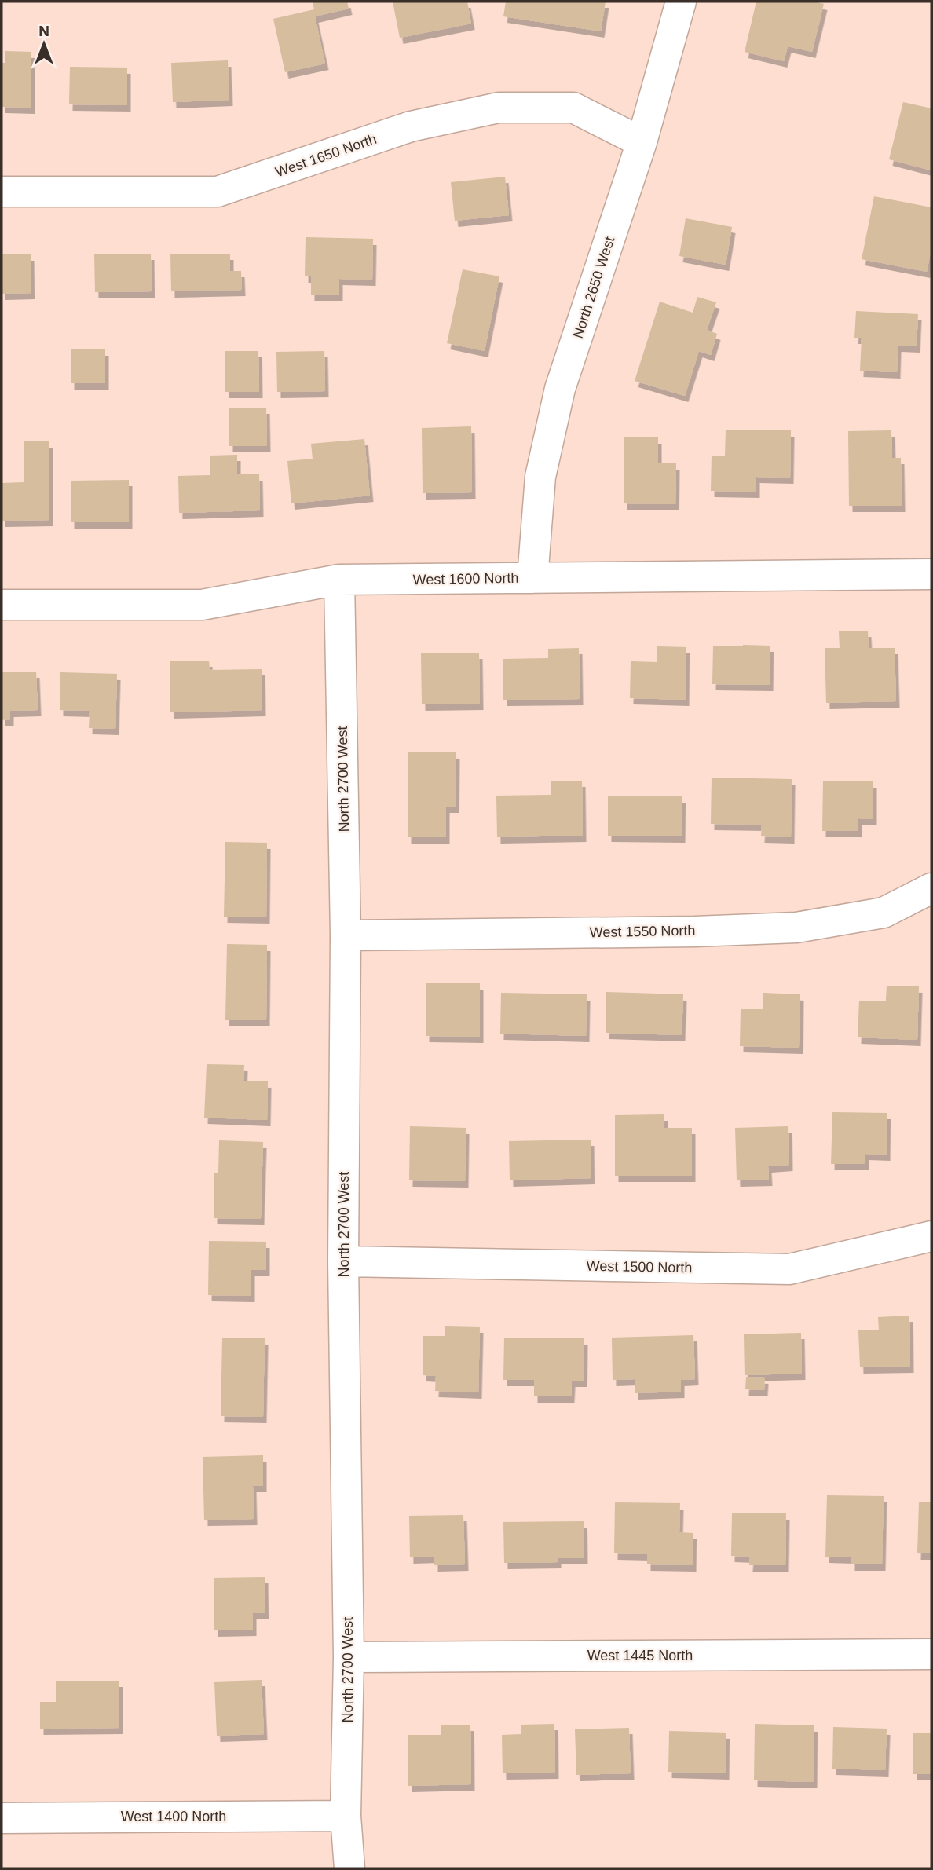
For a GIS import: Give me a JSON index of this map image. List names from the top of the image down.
{
  "streets": {
    "street": [
      "West 1650 North",
      "North 2650 West",
      "West 1600 North",
      "North 2700 West",
      "West 1550 North",
      "West 1500 North",
      "West 1445 North",
      "West 1400 North"
    ]
  },
  "crossings": [
    ["West 1650 North", "North 2650 West"],
    ["North 2650 West", "West 1600 North"],
    ["West 1600 North", "North 2700 West"],
    ["North 2700 West", "West 1550 North"],
    ["North 2700 West", "West 1500 North"],
    ["North 2700 West", "West 1445 North"],
    ["North 2700 West", "West 1400 North"]
  ],
  "north": "top"
}
